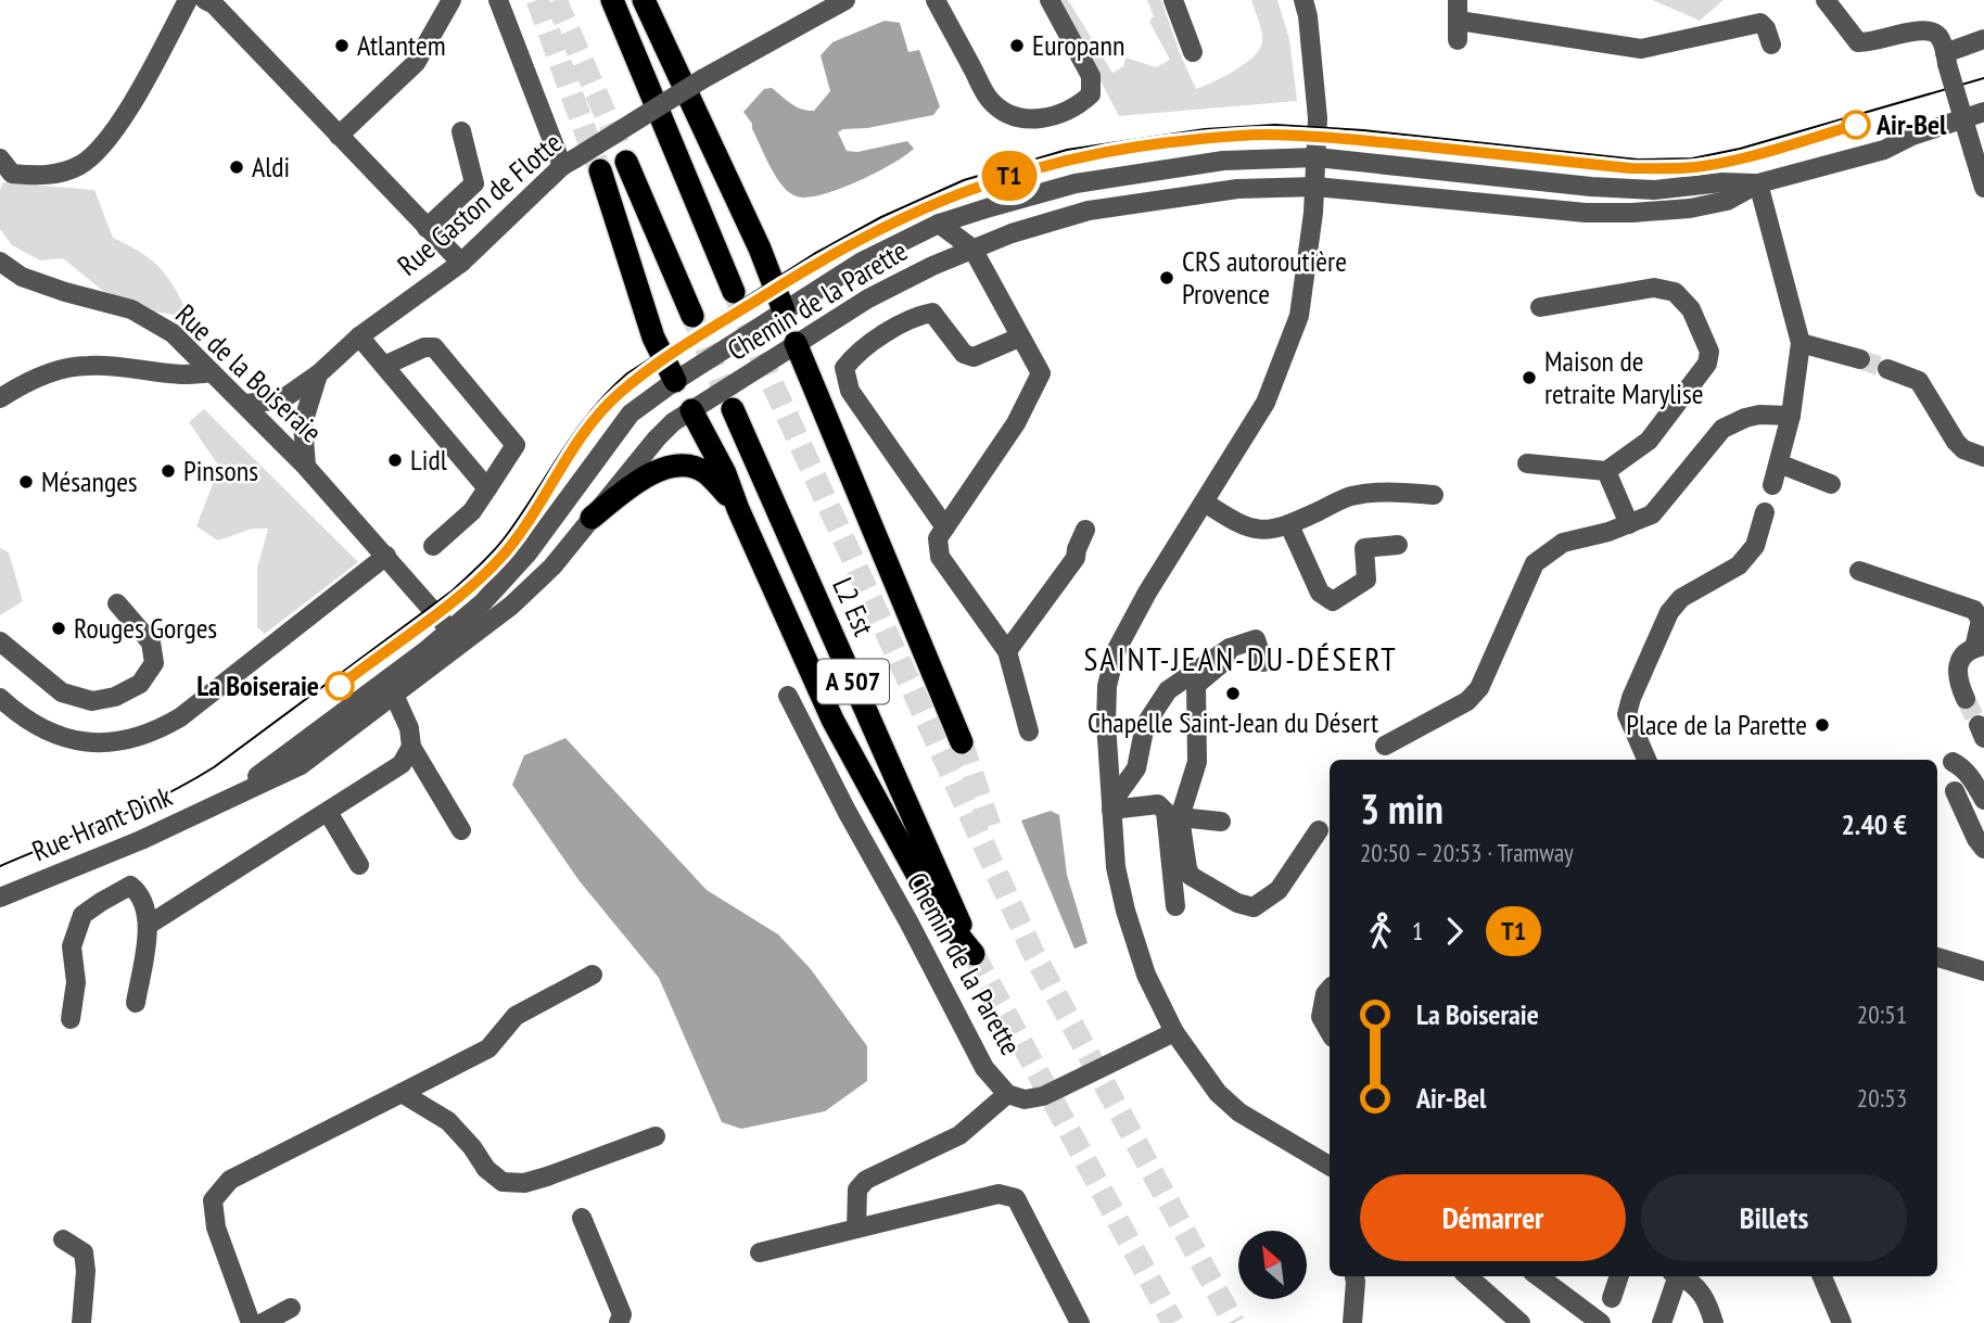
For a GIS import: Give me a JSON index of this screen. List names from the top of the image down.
{
  "streets": {
    "highway": ["L2 Est", "A 507"],
    "street": [
      "Rue Gaston de Flotte",
      "Chemin de la Parette",
      "Rue de la Boiseraie",
      "Rue Hrant Dink"
    ]
  },
  "crossings": [
    ["Rue Gaston de Flotte", "Rue de la Boiseraie"],
    ["Chemin de la Parette", "Rue Hrant Dink"]
  ],
  "districts": ["SAINT-JEAN-DU-DÉSERT"],
  "places": [
    "Atlantem",
    "Europann",
    "Air-Bel",
    "Aldi",
    "CRS autoroutière Provence",
    "Maison de retraite Marylise",
    "Lidl",
    "Pinsons",
    "Mésanges",
    "Rouges Gorges",
    "La Boiseraie",
    "Chapelle Saint-Jean du Désert",
    "Place de la Parette"
  ],
  "lines": ["tram line T1"],
  "north": "top left",
  "page": {
    "on_map": "T1",
    "heading": ["3 min", "20:50 – 20:53 · Tramway", "2.40 €"],
    "legs": ["1", "T1"],
    "list": [
      {
        "name": "La Boiseraie",
        "value": "20:51"
      },
      {
        "name": "Air-Bel",
        "value": "20:53"
      }
    ],
    "buttons": ["Démarrer", "Billets"]
  }
}
